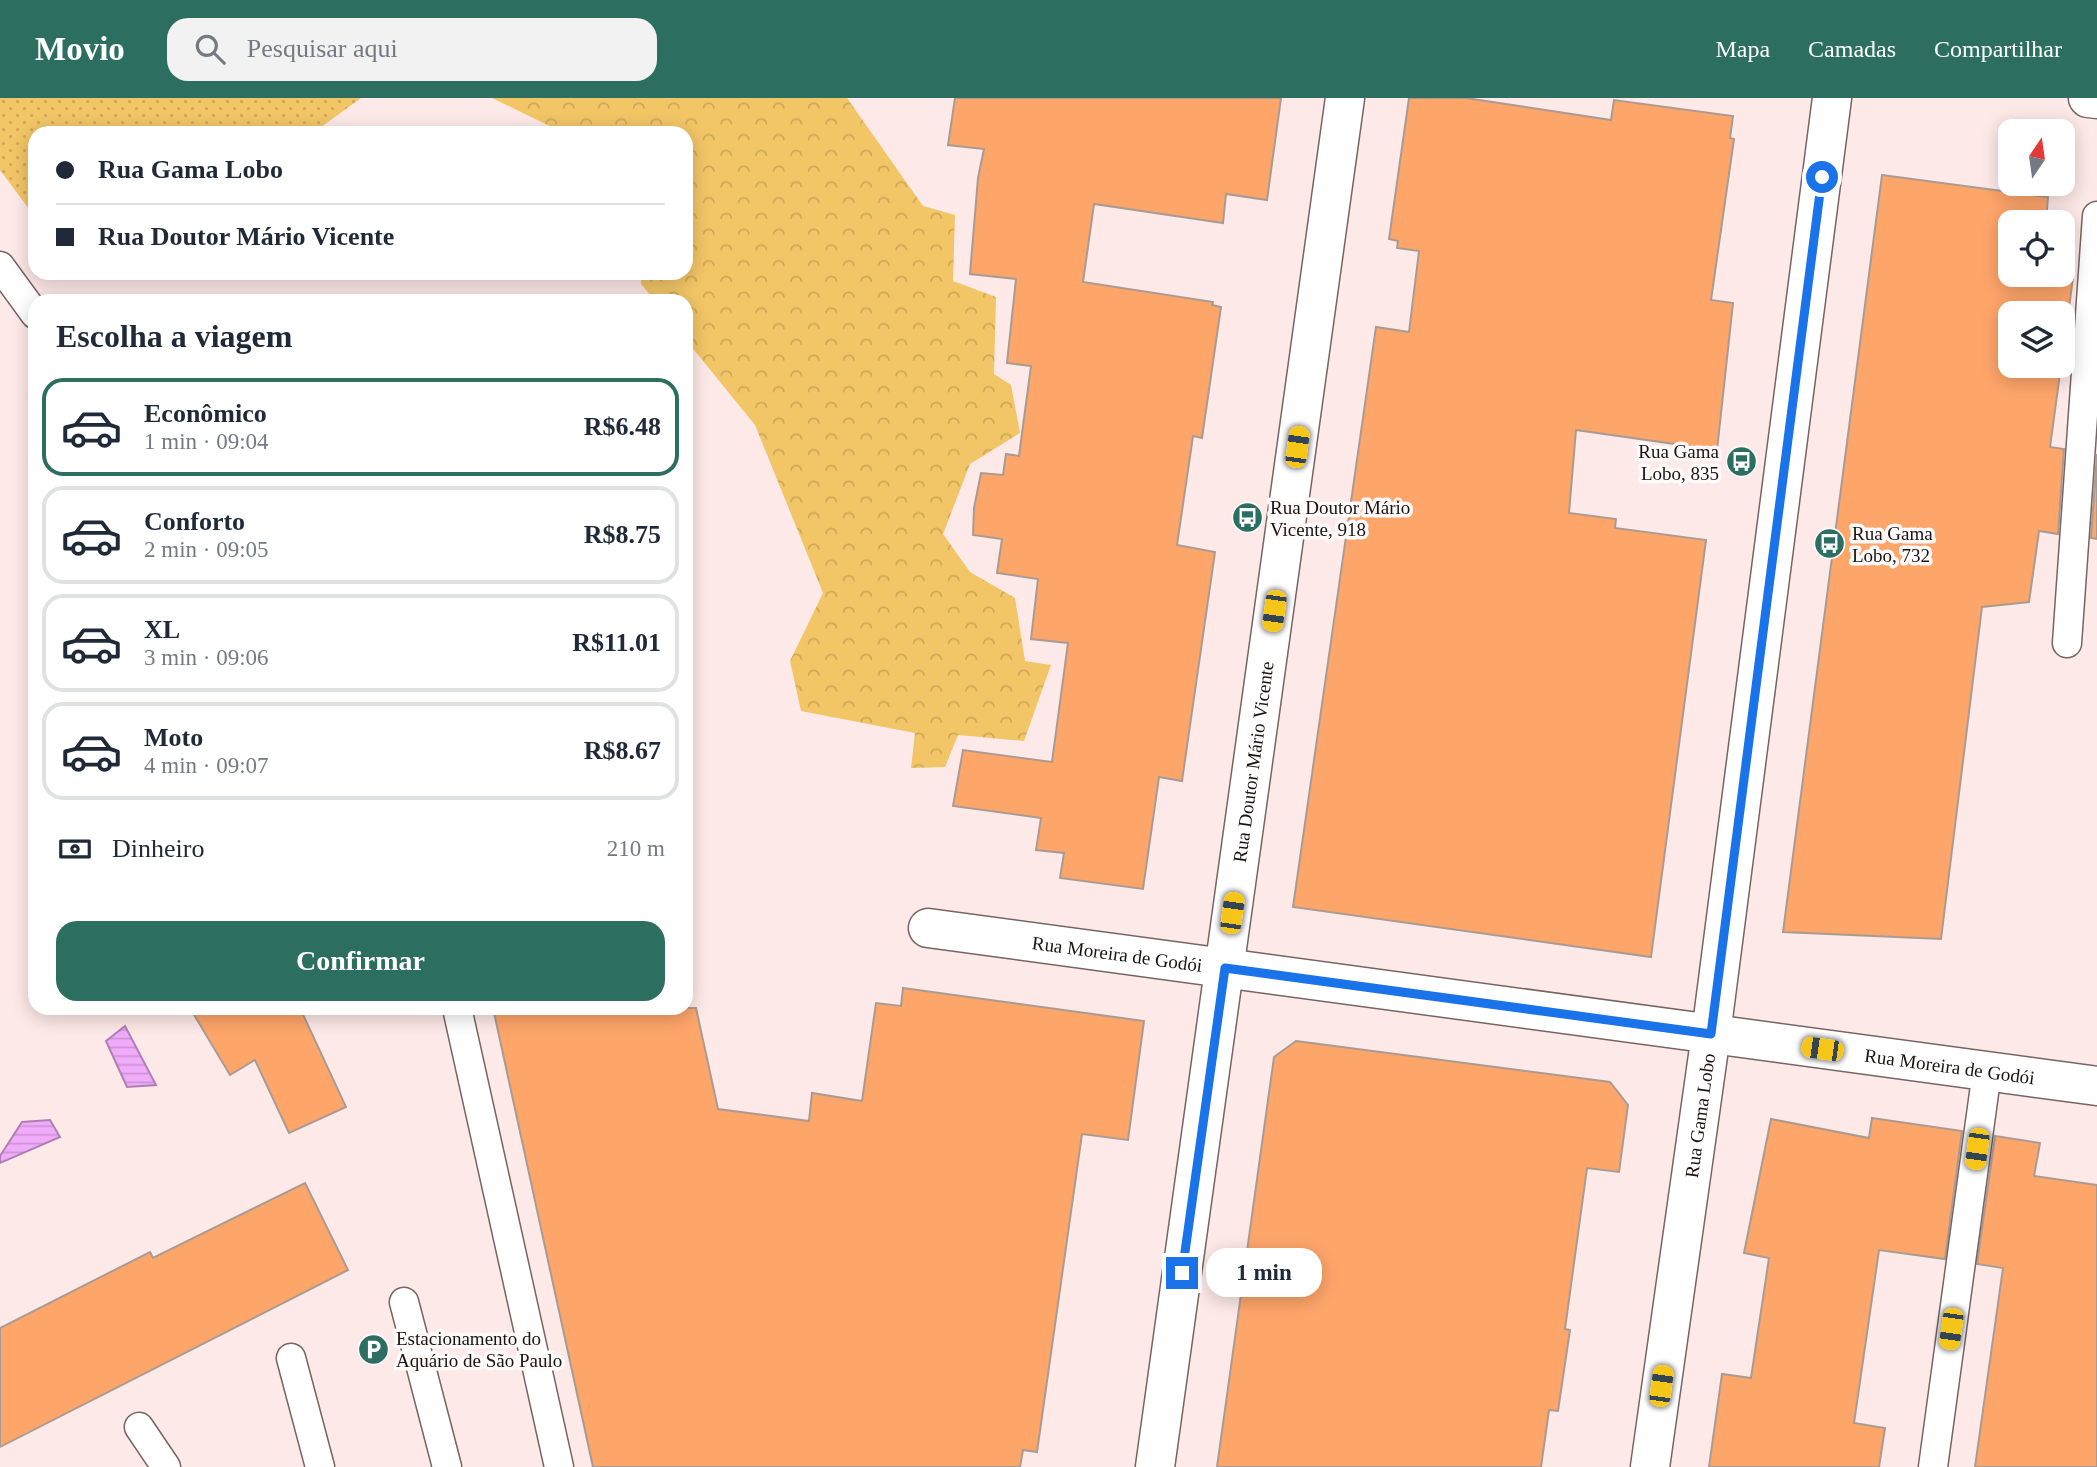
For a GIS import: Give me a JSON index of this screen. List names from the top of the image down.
{
  "streets": {
    "street": ["Rua Doutor Mário Vicente", "Rua Moreira de Godói", "Rua Gama Lobo"]
  },
  "crossings": [
    ["Rua Doutor Mário Vicente", "Rua Moreira de Godói"],
    ["Rua Moreira de Godói", "Rua Gama Lobo"]
  ],
  "places": {
    "bus stop": ["Rua Gama Lobo, 835", "Rua Doutor Mário Vicente, 918", "Rua Gama Lobo, 732"],
    "parking": ["Estacionamento do Aquário de São Paulo"]
  },
  "north": "top",
  "page": {
    "header": "Movio",
    "search": "Pesquisar aqui",
    "nav": ["Mapa", "Camadas", "Compartilhar"],
    "banner": ["Rua Gama Lobo", "Rua Doutor Mário Vicente"],
    "heading": "Escolha a viagem",
    "list": [
      {
        "name": "Econômico",
        "note": "1 min · 09:04",
        "value": "R$6.48"
      },
      {
        "name": "Conforto",
        "note": "2 min · 09:05",
        "value": "R$8.75"
      },
      {
        "name": "XL",
        "note": "3 min · 09:06",
        "value": "R$11.01"
      },
      {
        "name": "Moto",
        "note": "4 min · 09:07",
        "value": "R$8.67"
      }
    ],
    "pay": ["Dinheiro", "210 m"],
    "buttons": "Confirmar",
    "bubble": "1 min"
  }
}
